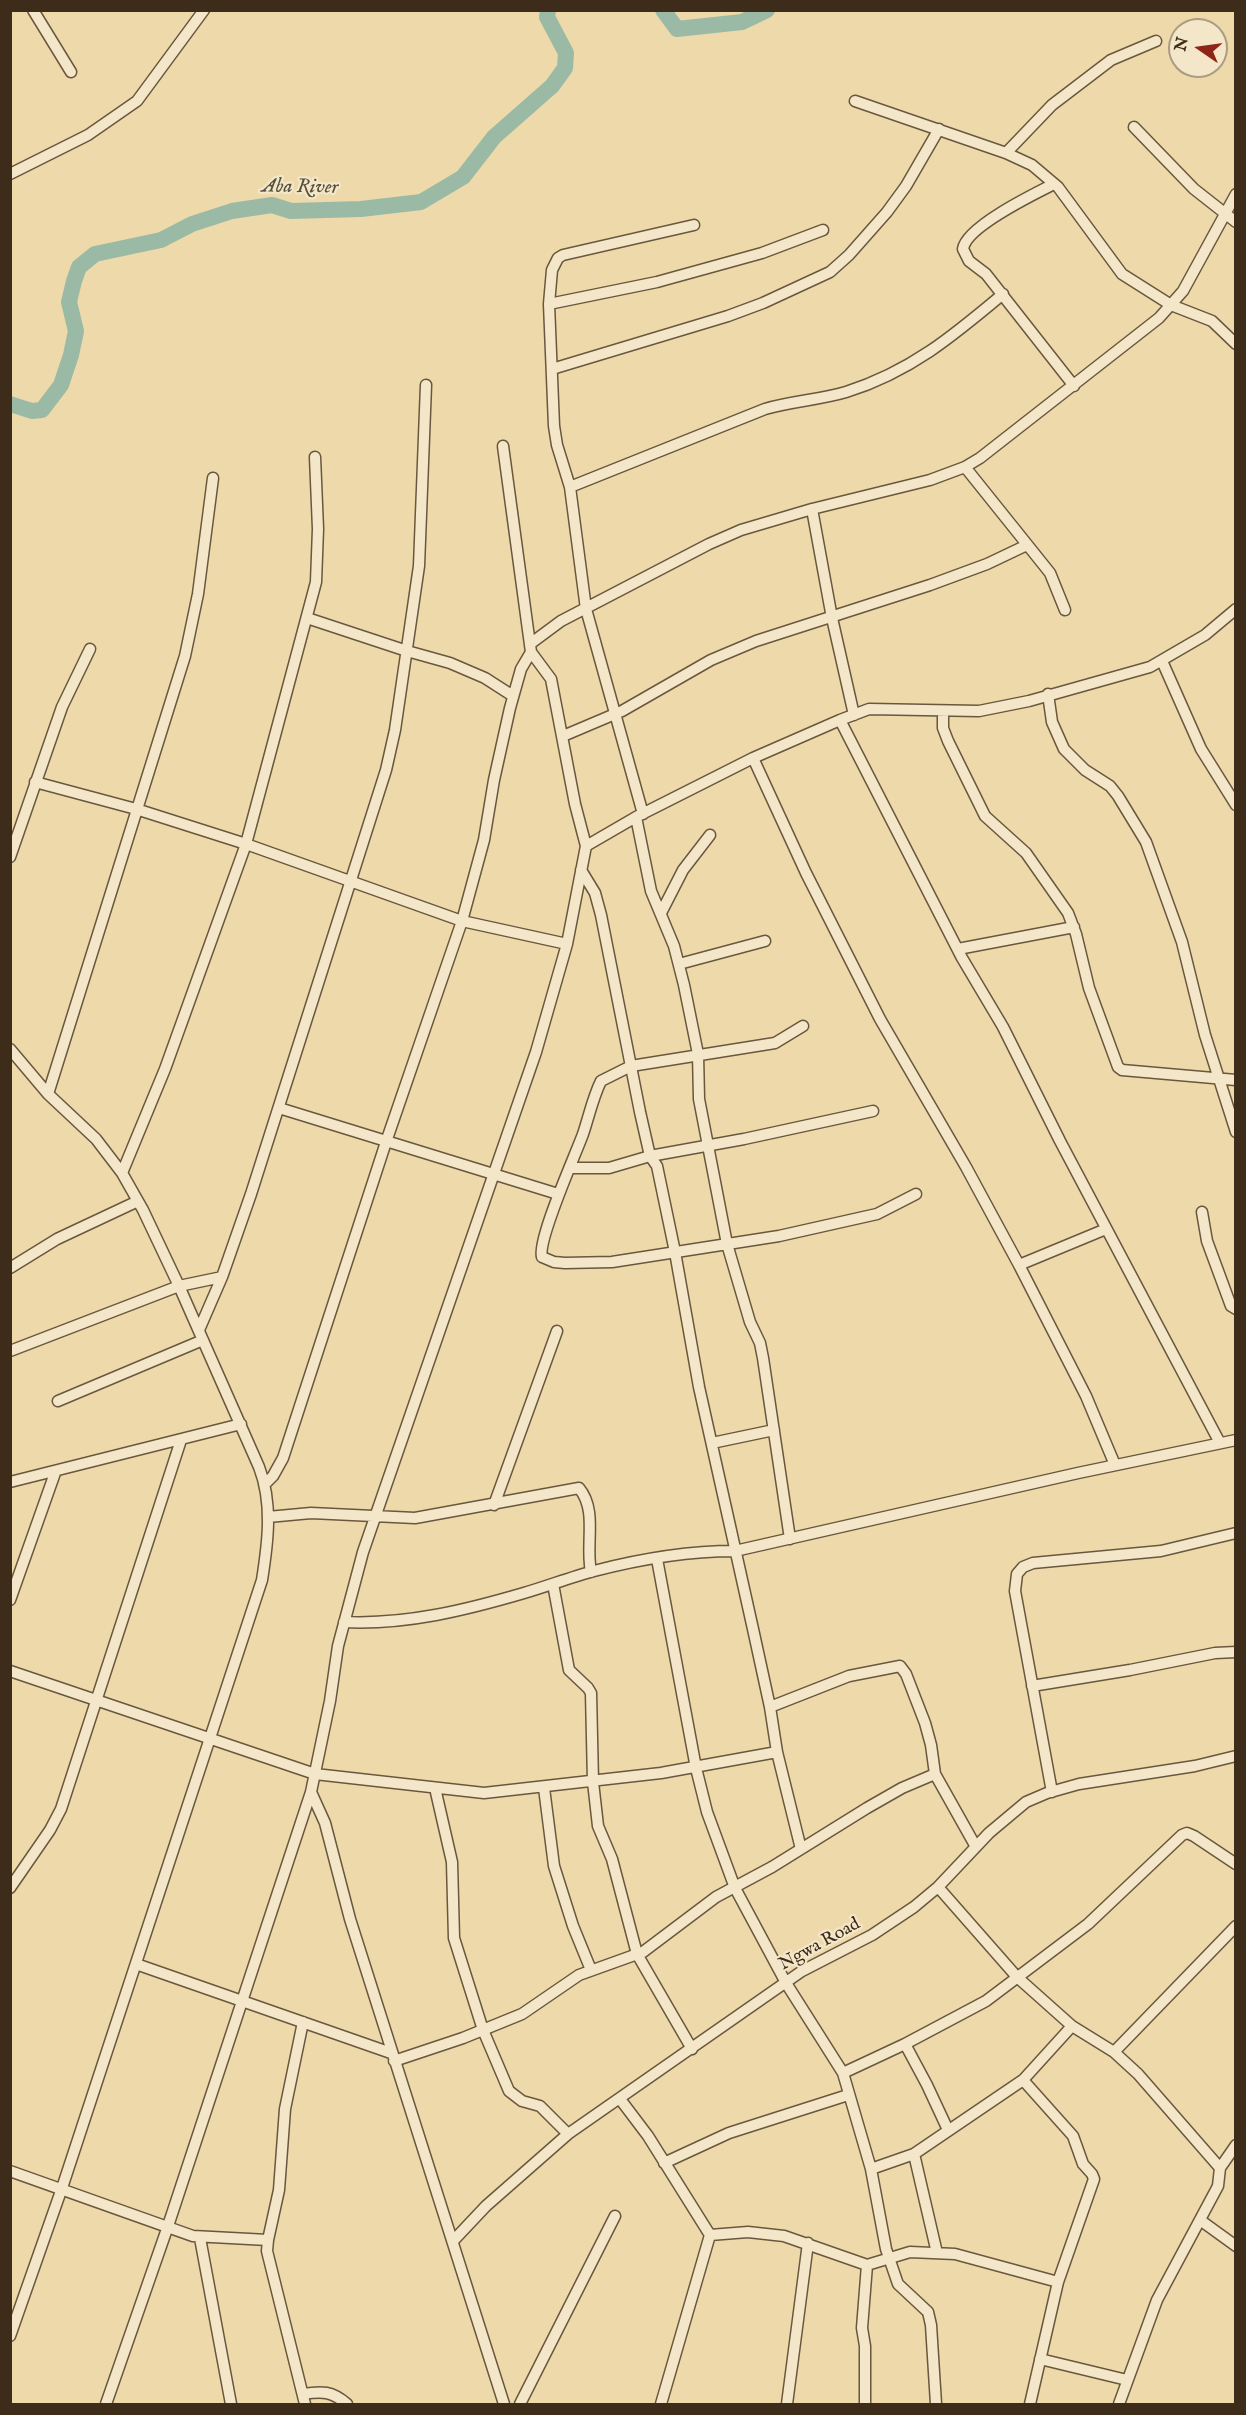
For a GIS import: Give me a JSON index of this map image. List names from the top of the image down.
{
  "streets": {
    "street": ["Ngwa Road"]
  },
  "water": ["Aba River"],
  "north": "left"
}
